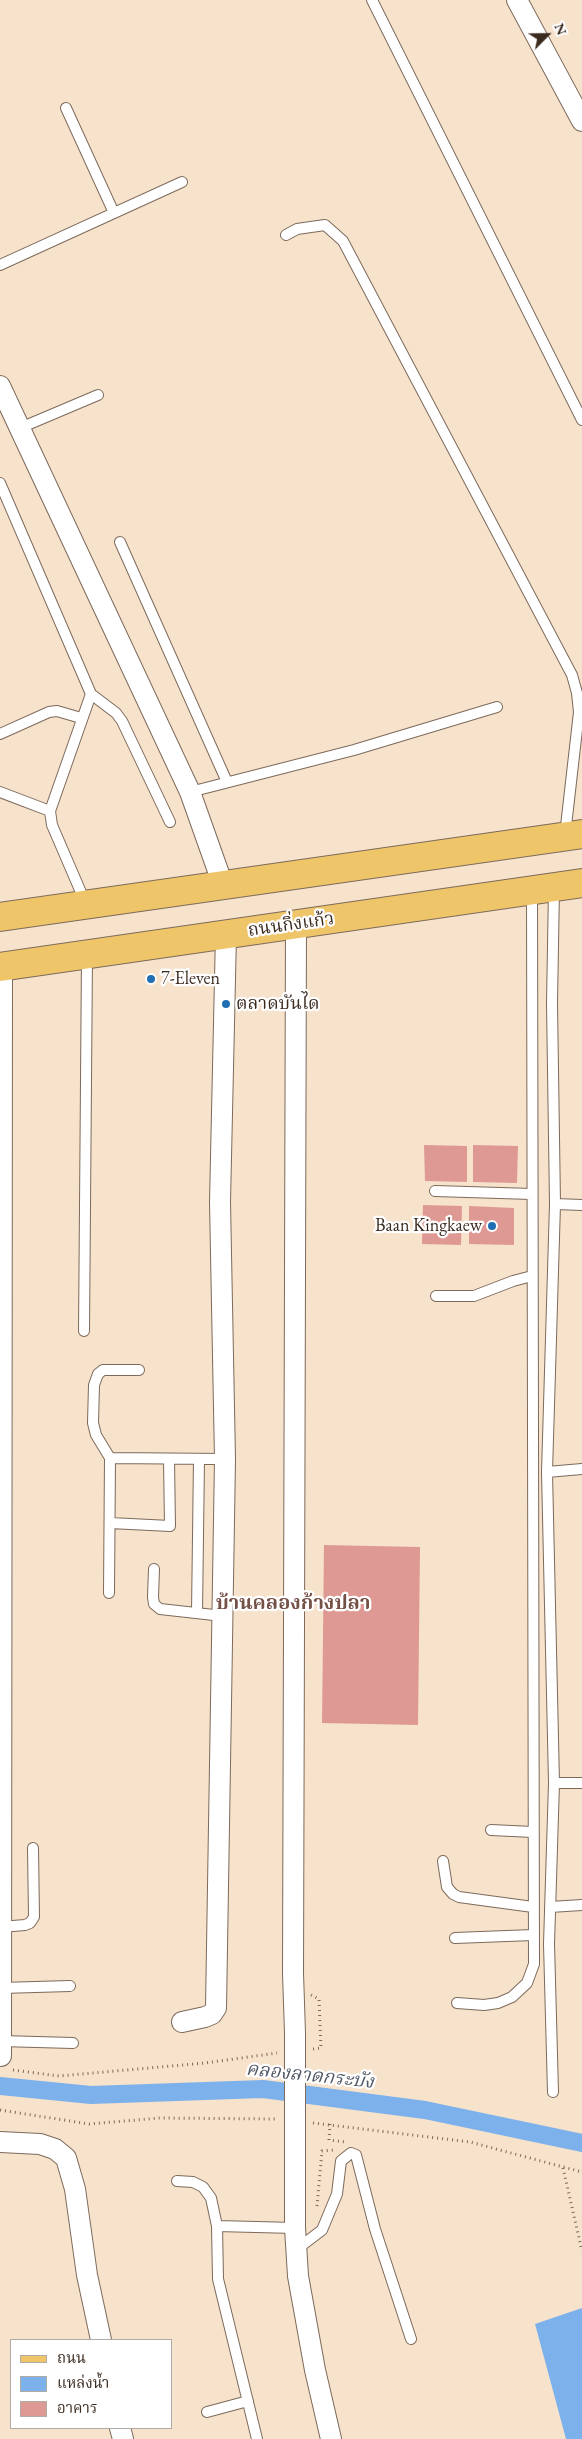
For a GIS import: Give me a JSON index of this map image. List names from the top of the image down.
{
  "streets": {
    "main road": ["ถนนกิ่งแก้ว"]
  },
  "districts": ["บ้านคลองก้างปลา"],
  "water": ["คลองลาดกระบัง"],
  "places": ["7-Eleven", "ตลาดบันได", "Baan Kingkaew"],
  "legend": ["ถนน", "แหล่งน้ำ", "อาคาร"],
  "north": "top right"
}
